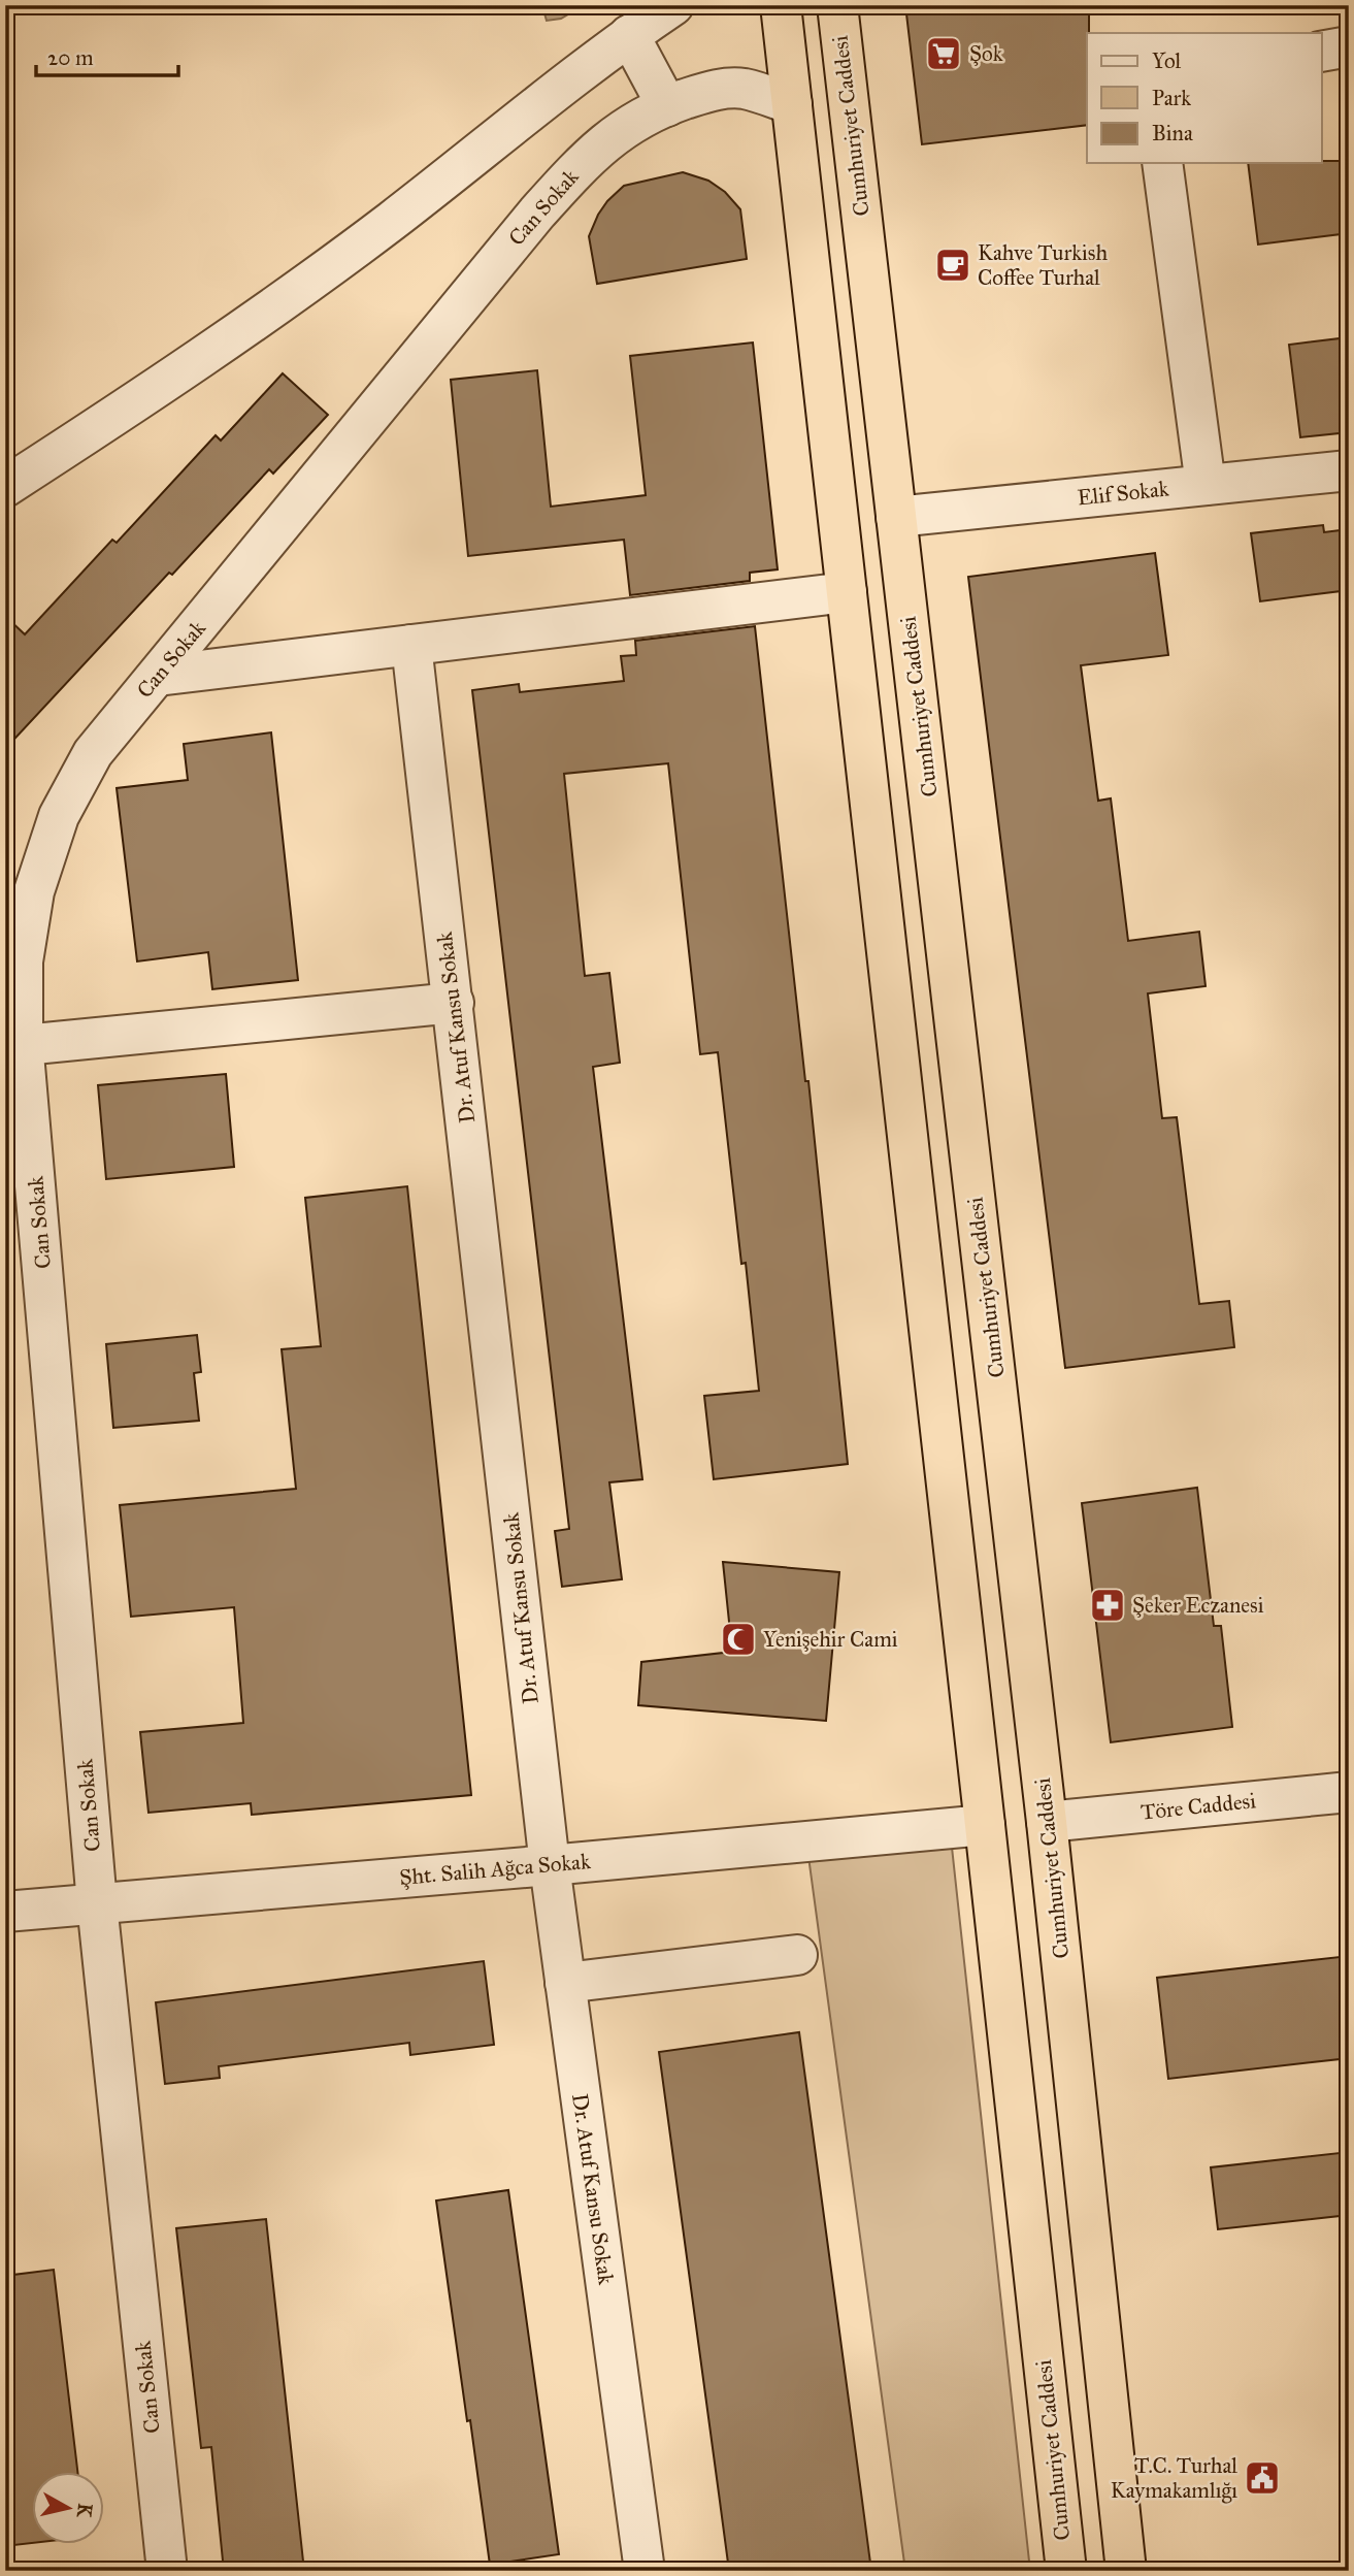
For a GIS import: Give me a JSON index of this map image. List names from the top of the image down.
{
  "streets": {
    "highway": ["Cumhuriyet Caddesi"],
    "street": [
      "Can Sokak",
      "Elif Sokak",
      "Dr. Atuf Kansu Sokak",
      "Töre Caddesi",
      "Şht. Salih Ağca Sokak"
    ]
  },
  "crossings": [
    ["Cumhuriyet Caddesi", "Can Sokak"],
    ["Cumhuriyet Caddesi", "Elif Sokak"],
    ["Cumhuriyet Caddesi", "Töre Caddesi"],
    ["Cumhuriyet Caddesi", "Şht. Salih Ağca Sokak"],
    ["Can Sokak", "Şht. Salih Ağca Sokak"],
    ["Dr. Atuf Kansu Sokak", "Şht. Salih Ağca Sokak"]
  ],
  "places": {
    "supermarket": ["Şok"],
    "cafe": ["Kahve Turkish Coffee Turhal"],
    "pharmacy": ["Şeker Eczanesi"],
    "mosque": ["Yenişehir Cami"],
    "public building": ["T.C. Turhal Kaymakamlığı"]
  },
  "legend": ["Yol", "Park", "Bina"],
  "scale_bar": "20 m",
  "north": "right"
}
